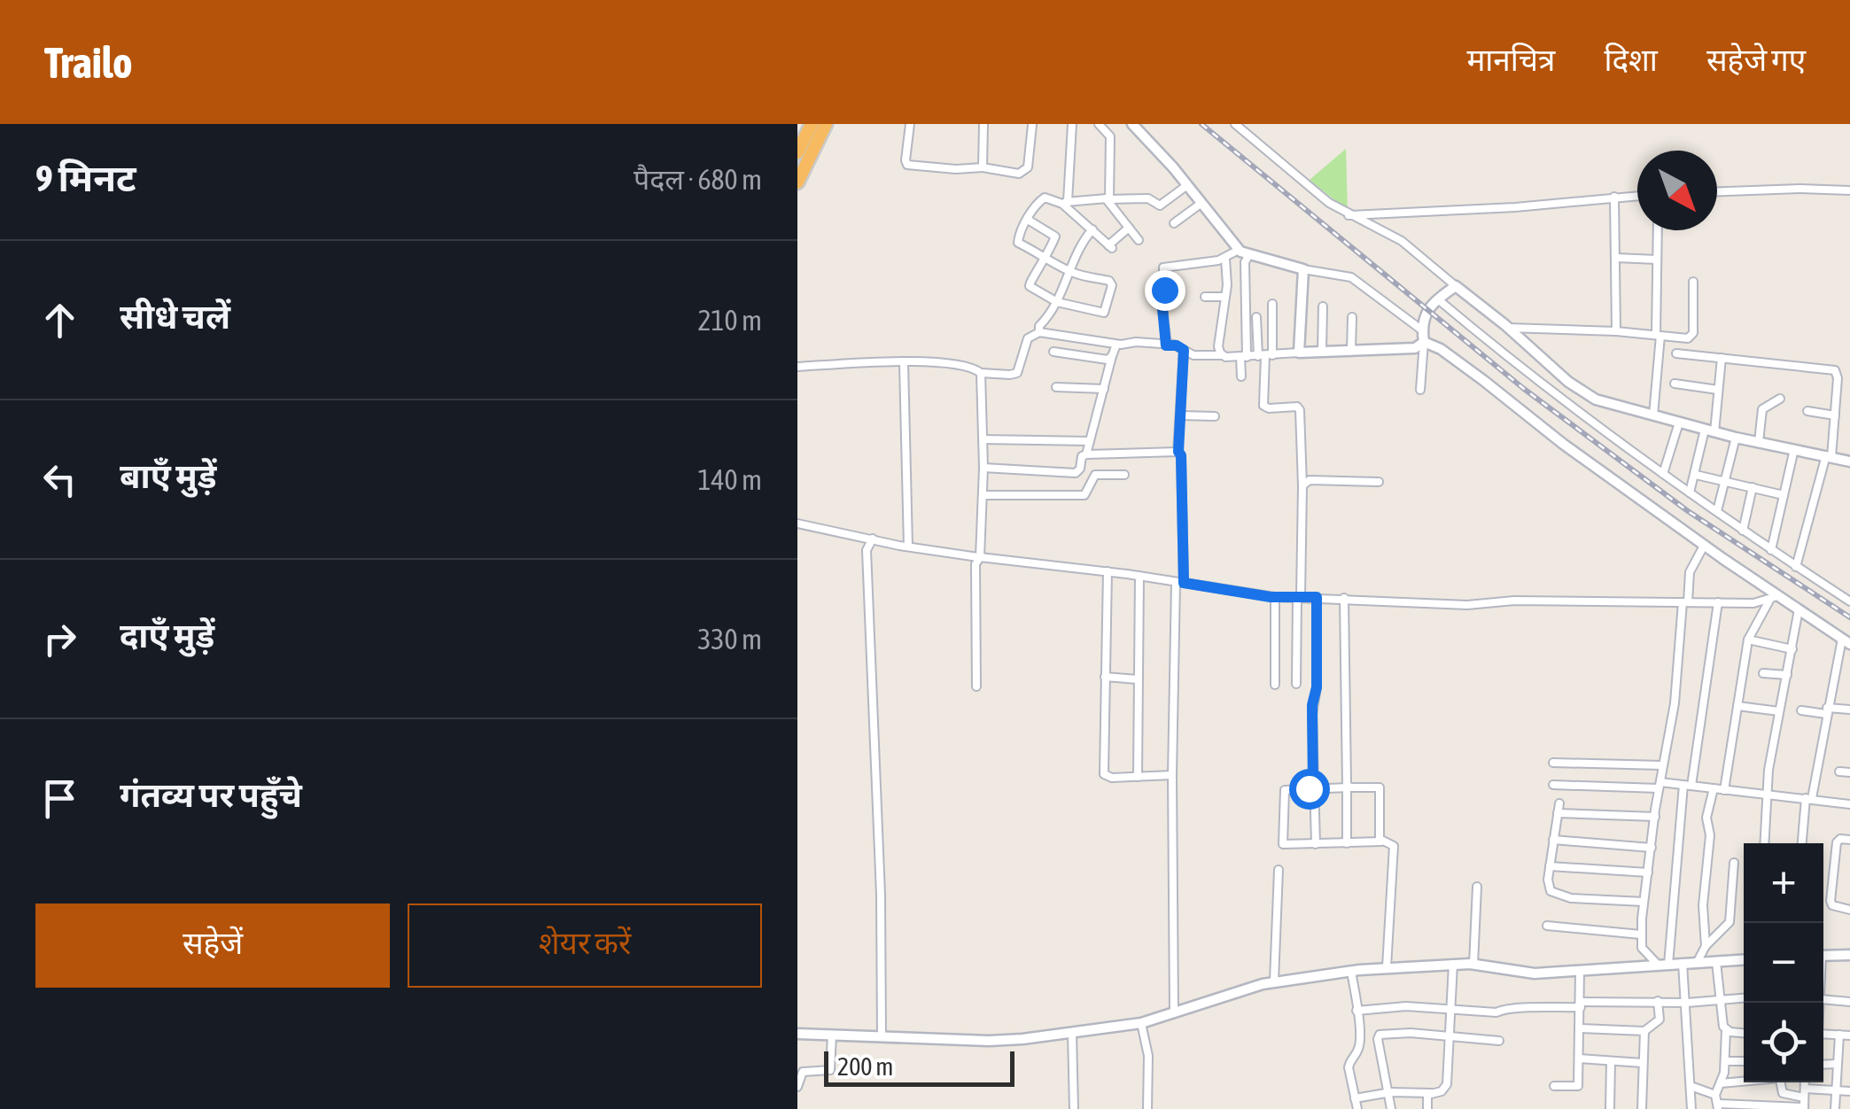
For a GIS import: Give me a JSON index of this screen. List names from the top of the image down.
{
  "scale_bar": "200 m",
  "north": "bottom right",
  "page": {
    "header": "Trailo",
    "nav": ["मानचित्र", "दिशा", "सहेजे गए"],
    "heading": ["9 मिनट", "पैदल · 680 m"],
    "list": [
      ["सीधे चलें", "210 m"],
      ["बाएँ मुड़ें", "140 m"],
      ["दाएँ मुड़ें", "330 m"],
      "गंतव्य पर पहुँचे"
    ],
    "map_buttons": ["+", "−"],
    "buttons": ["सहेजें", "शेयर करें"],
    "scale": "200 m"
  }
}
